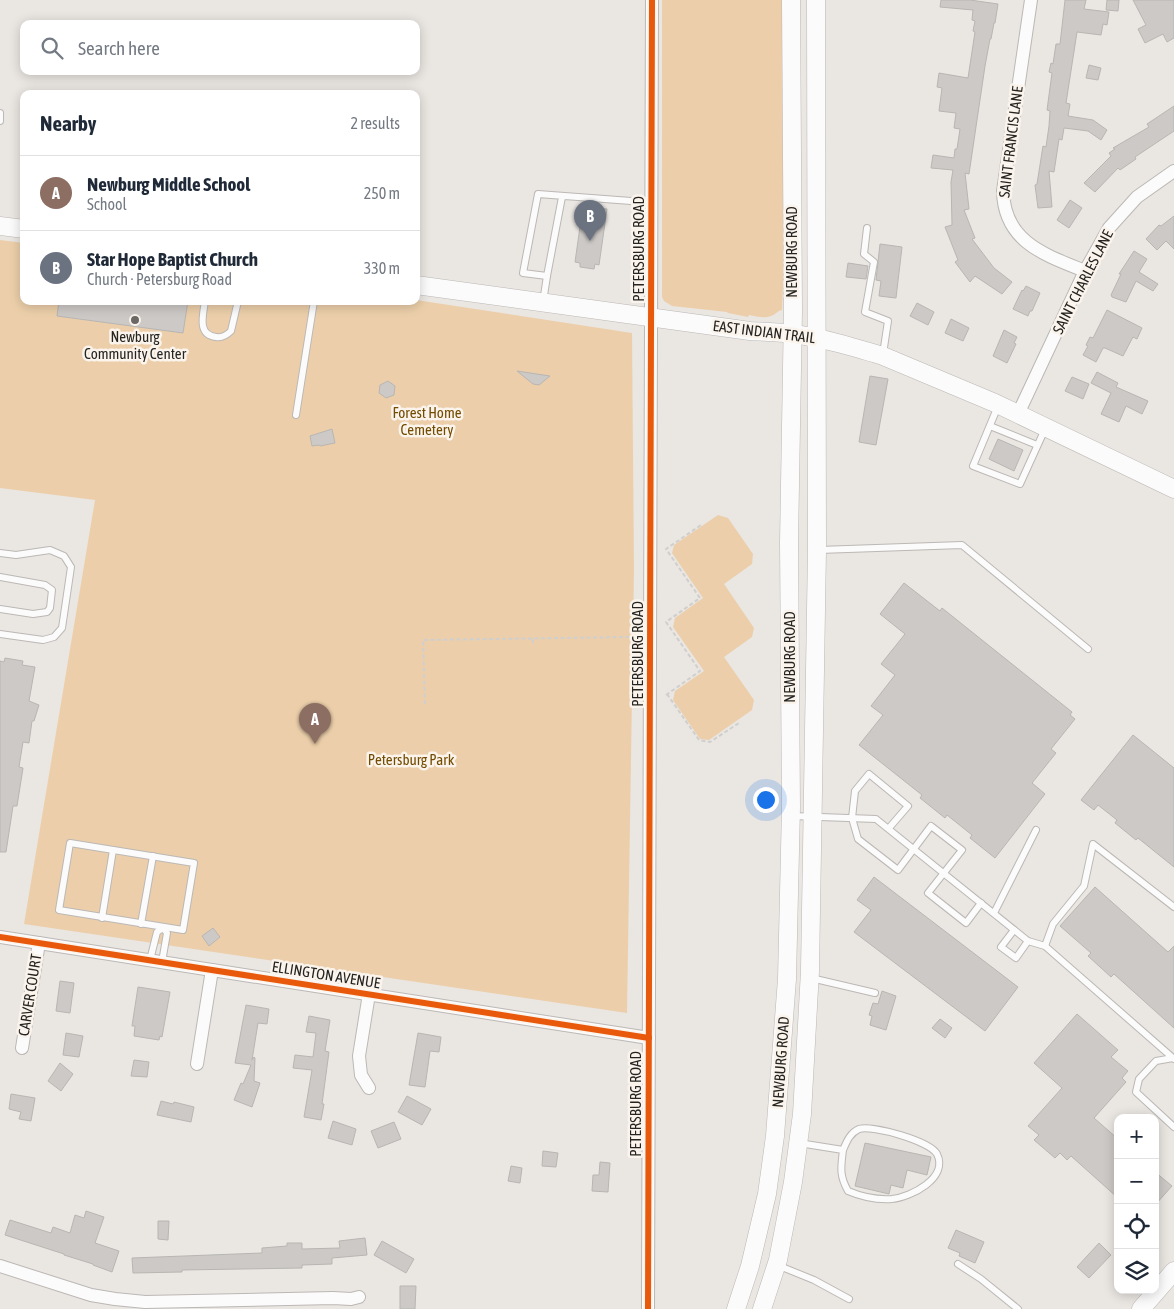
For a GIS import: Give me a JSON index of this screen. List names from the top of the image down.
{
  "streets": {
    "main road": ["NEWBURG ROAD", "EAST INDIAN TRAIL"],
    "street": [
      "SAINT FRANCIS LANE",
      "PETERSBURG ROAD",
      "SAINT CHARLES LANE",
      "ELLINGTON AVENUE",
      "CARVER COURT"
    ]
  },
  "crossings": [
    ["SAINT FRANCIS LANE", "SAINT CHARLES LANE"],
    ["PETERSBURG ROAD", "EAST INDIAN TRAIL"],
    ["PETERSBURG ROAD", "ELLINGTON AVENUE"],
    ["NEWBURG ROAD", "EAST INDIAN TRAIL"],
    ["SAINT CHARLES LANE", "EAST INDIAN TRAIL"],
    ["ELLINGTON AVENUE", "CARVER COURT"]
  ],
  "parks": ["Forest Home Cemetery", "Petersburg Park"],
  "places": ["Newburg Community Center"],
  "page": {
    "search": "Search here",
    "heading": ["Nearby", "2 results"],
    "list": [
      {
        "mark": "A",
        "name": "Newburg Middle School",
        "note": "School",
        "value": "250 m"
      },
      {
        "mark": "B",
        "name": "Star Hope Baptist Church",
        "note": "Church · Petersburg Road",
        "value": "330 m"
      }
    ],
    "pins": ["B", "A"],
    "map_buttons": ["+", "−"]
  }
}
